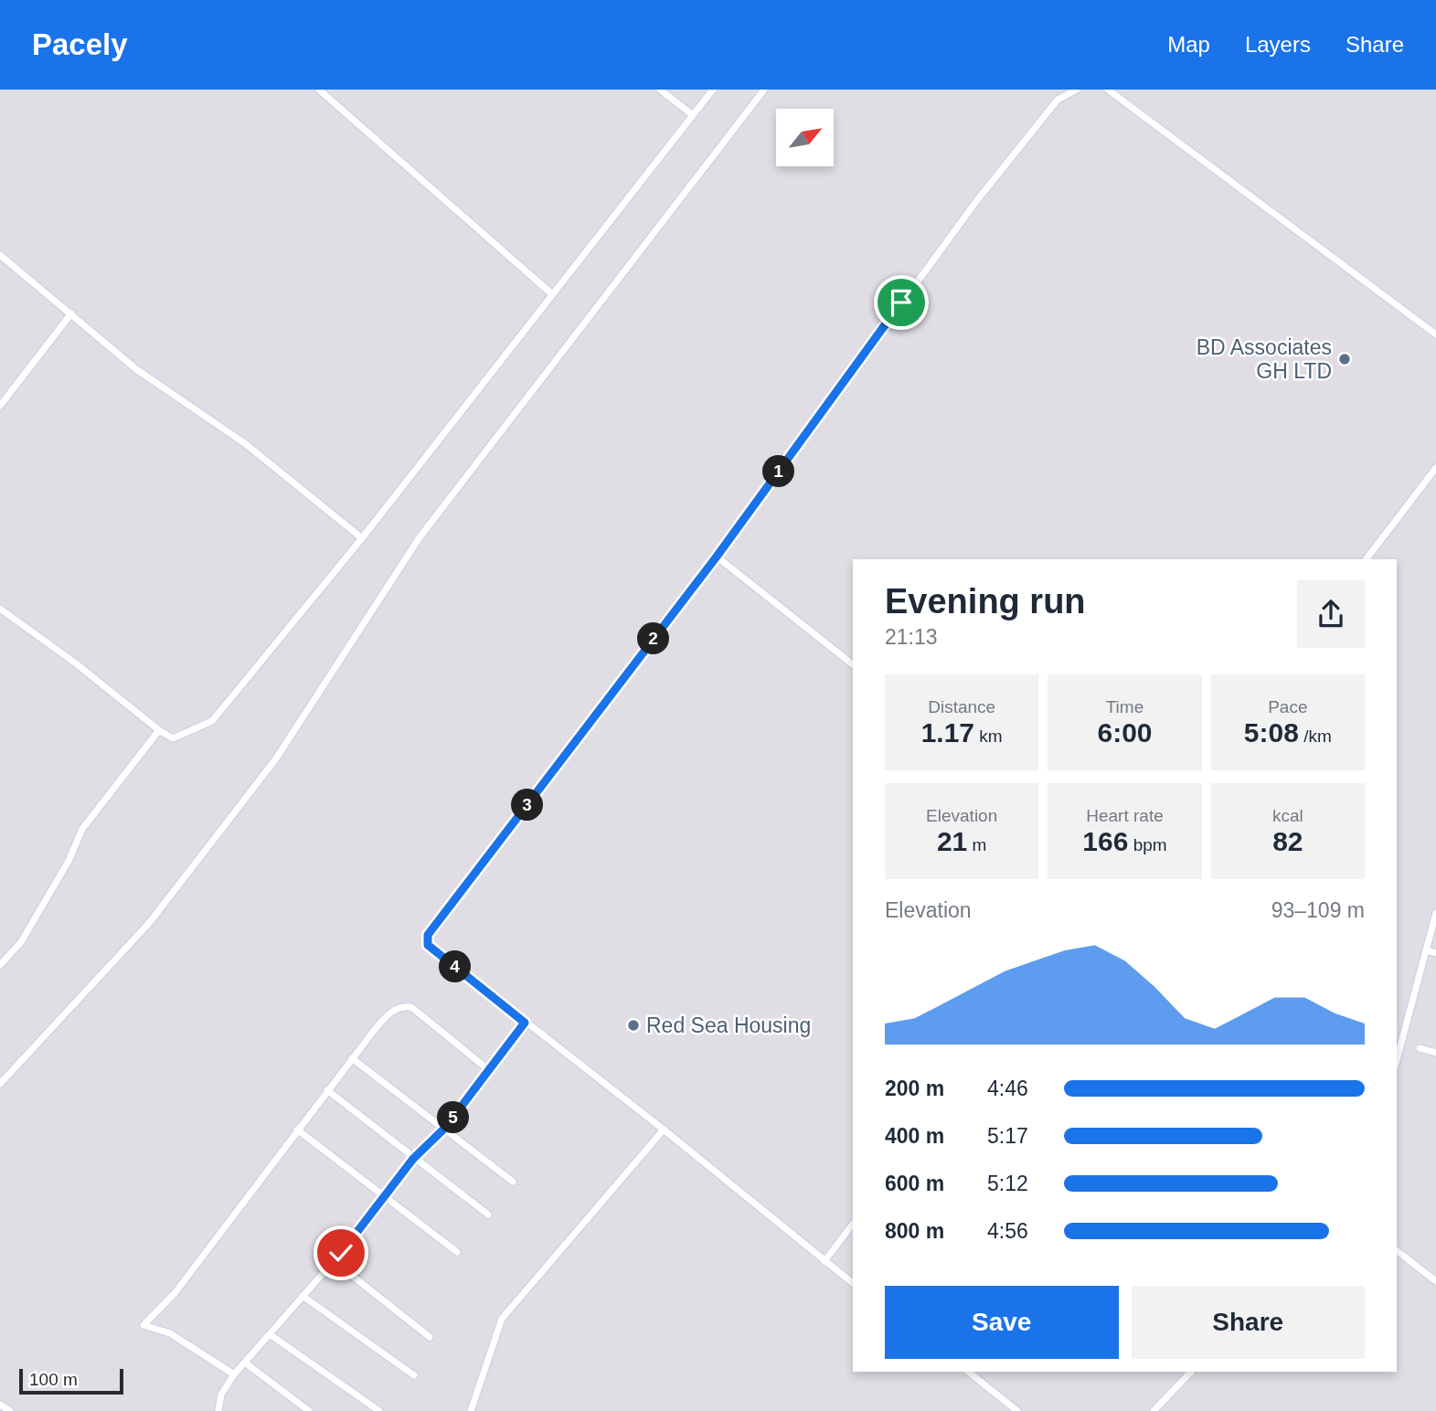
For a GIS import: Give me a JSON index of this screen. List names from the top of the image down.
{
  "places": ["BD Associates GH LTD", "Red Sea Housing"],
  "scale_bar": "100 m",
  "north": "top right",
  "page": {
    "header": "Pacely",
    "nav": ["Map", "Layers", "Share"],
    "pins": [
      "1",
      "2",
      "3",
      "4",
      "5"
    ],
    "heading": ["Evening run", "21:13"],
    "stats": [
      ["Distance", "1.17 km"],
      ["Time", "6:00"],
      ["Pace", "5:08 /km"],
      ["Elevation", "21 m"],
      ["Heart rate", "166 bpm"],
      ["kcal", "82"]
    ],
    "chart": ["Elevation", "93–109 m"],
    "list": [
      {
        "name": "200 m",
        "note": "4:46"
      },
      {
        "name": "400 m",
        "note": "5:17"
      },
      {
        "name": "600 m",
        "note": "5:12"
      },
      {
        "name": "800 m",
        "note": "4:56"
      }
    ],
    "buttons": ["Save", "Share"],
    "scale": "100 m"
  }
}
